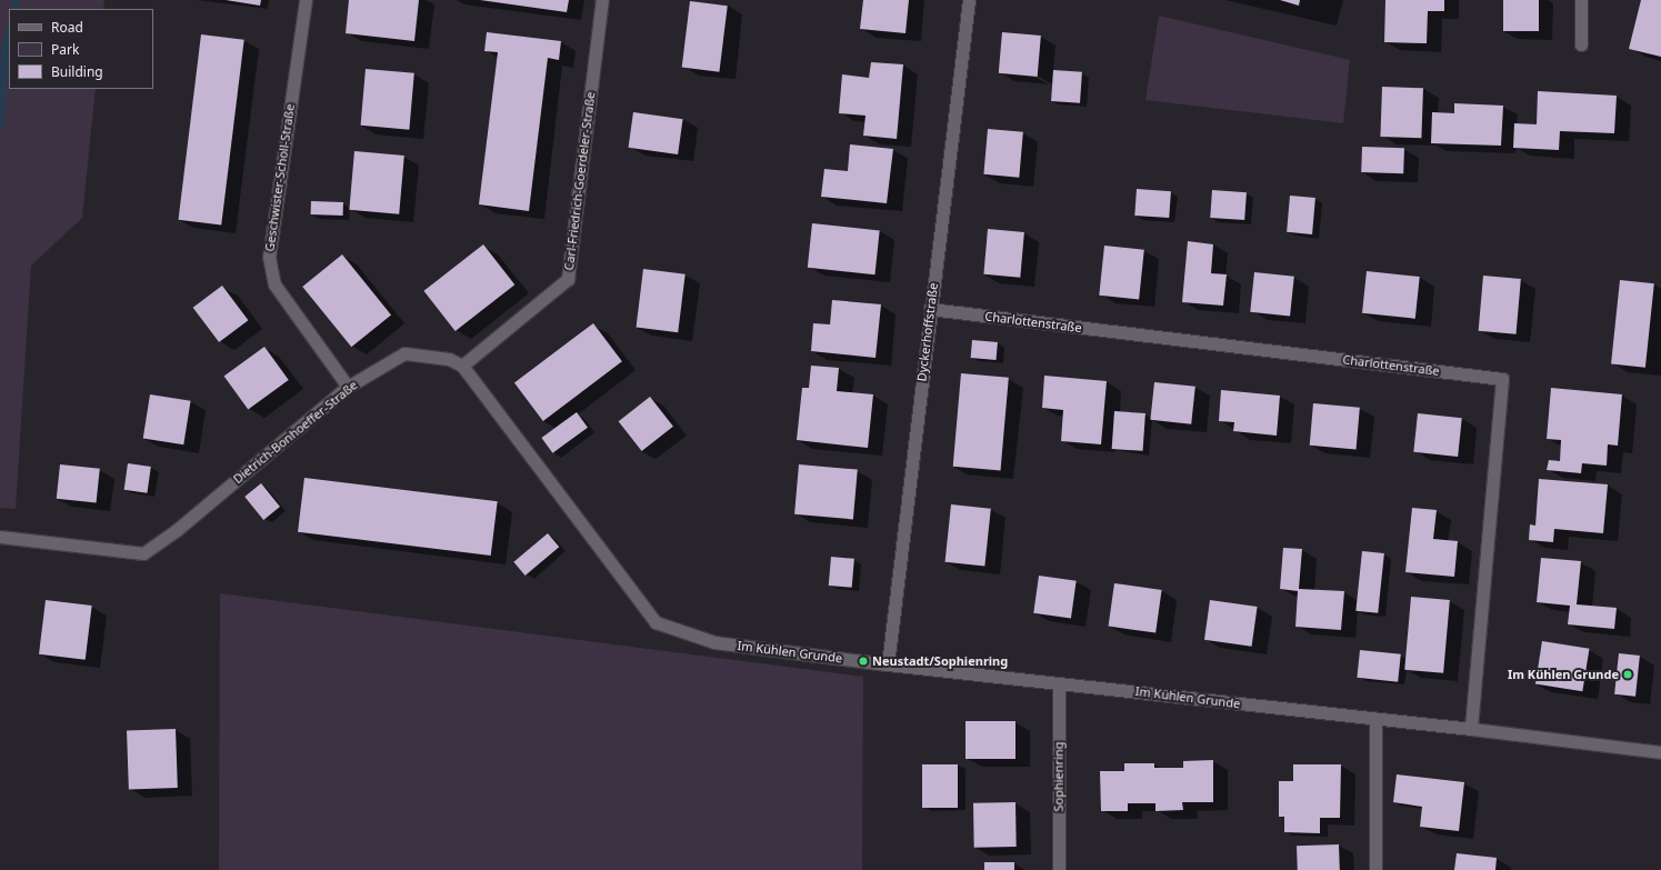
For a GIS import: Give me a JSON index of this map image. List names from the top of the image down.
{
  "streets": {
    "street": [
      "Geschwister-Scholl-Straße",
      "Carl-Friedrich-Goerdeler-Straße",
      "Charlottenstraße",
      "Dyckerhoffstraße",
      "Dietrich-Bonhoeffer-Straße",
      "Im Kühlen Grunde",
      "Sophienring"
    ]
  },
  "crossings": [
    ["Geschwister-Scholl-Straße", "Dietrich-Bonhoeffer-Straße"],
    ["Carl-Friedrich-Goerdeler-Straße", "Dietrich-Bonhoeffer-Straße"],
    ["Carl-Friedrich-Goerdeler-Straße", "Im Kühlen Grunde"],
    ["Charlottenstraße", "Dyckerhoffstraße"],
    ["Charlottenstraße", "Im Kühlen Grunde"],
    ["Dyckerhoffstraße", "Im Kühlen Grunde"],
    ["Dietrich-Bonhoeffer-Straße", "Im Kühlen Grunde"],
    ["Im Kühlen Grunde", "Sophienring"]
  ],
  "places": ["Neustadt/Sophienring", "Im Kühlen Grunde"],
  "legend": ["Road", "Park", "Building"]
}
